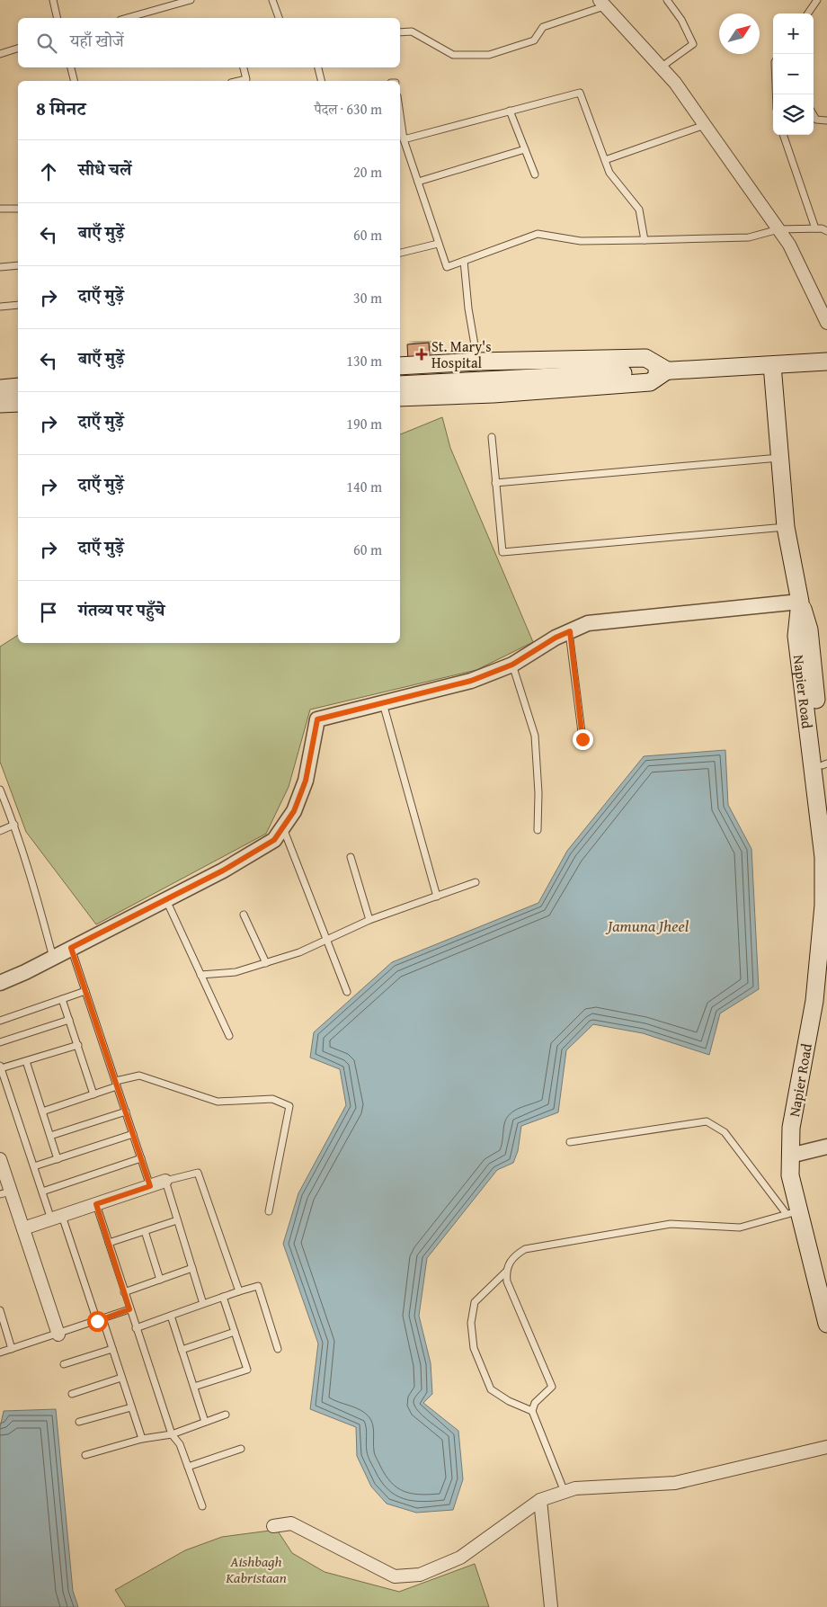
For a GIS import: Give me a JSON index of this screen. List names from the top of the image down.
{
  "streets": {
    "main road": ["Napier Road"]
  },
  "water": ["Jamuna Jheel"],
  "parks": ["Aishbagh Kabristaan"],
  "places": {
    "health": ["St. Mary's Hospital"]
  },
  "north": "top right",
  "page": {
    "map_buttons": ["+", "−"],
    "search": "यहाँ खोजें",
    "heading": ["8 मिनट", "पैदल · 630 m"],
    "list": [
      ["सीधे चलें", "20 m"],
      ["बाएँ मुड़ें", "60 m"],
      ["दाएँ मुड़ें", "30 m"],
      ["बाएँ मुड़ें", "130 m"],
      ["दाएँ मुड़ें", "190 m"],
      ["दाएँ मुड़ें", "140 m"],
      ["दाएँ मुड़ें", "60 m"],
      "गंतव्य पर पहुँचे"
    ]
  }
}
